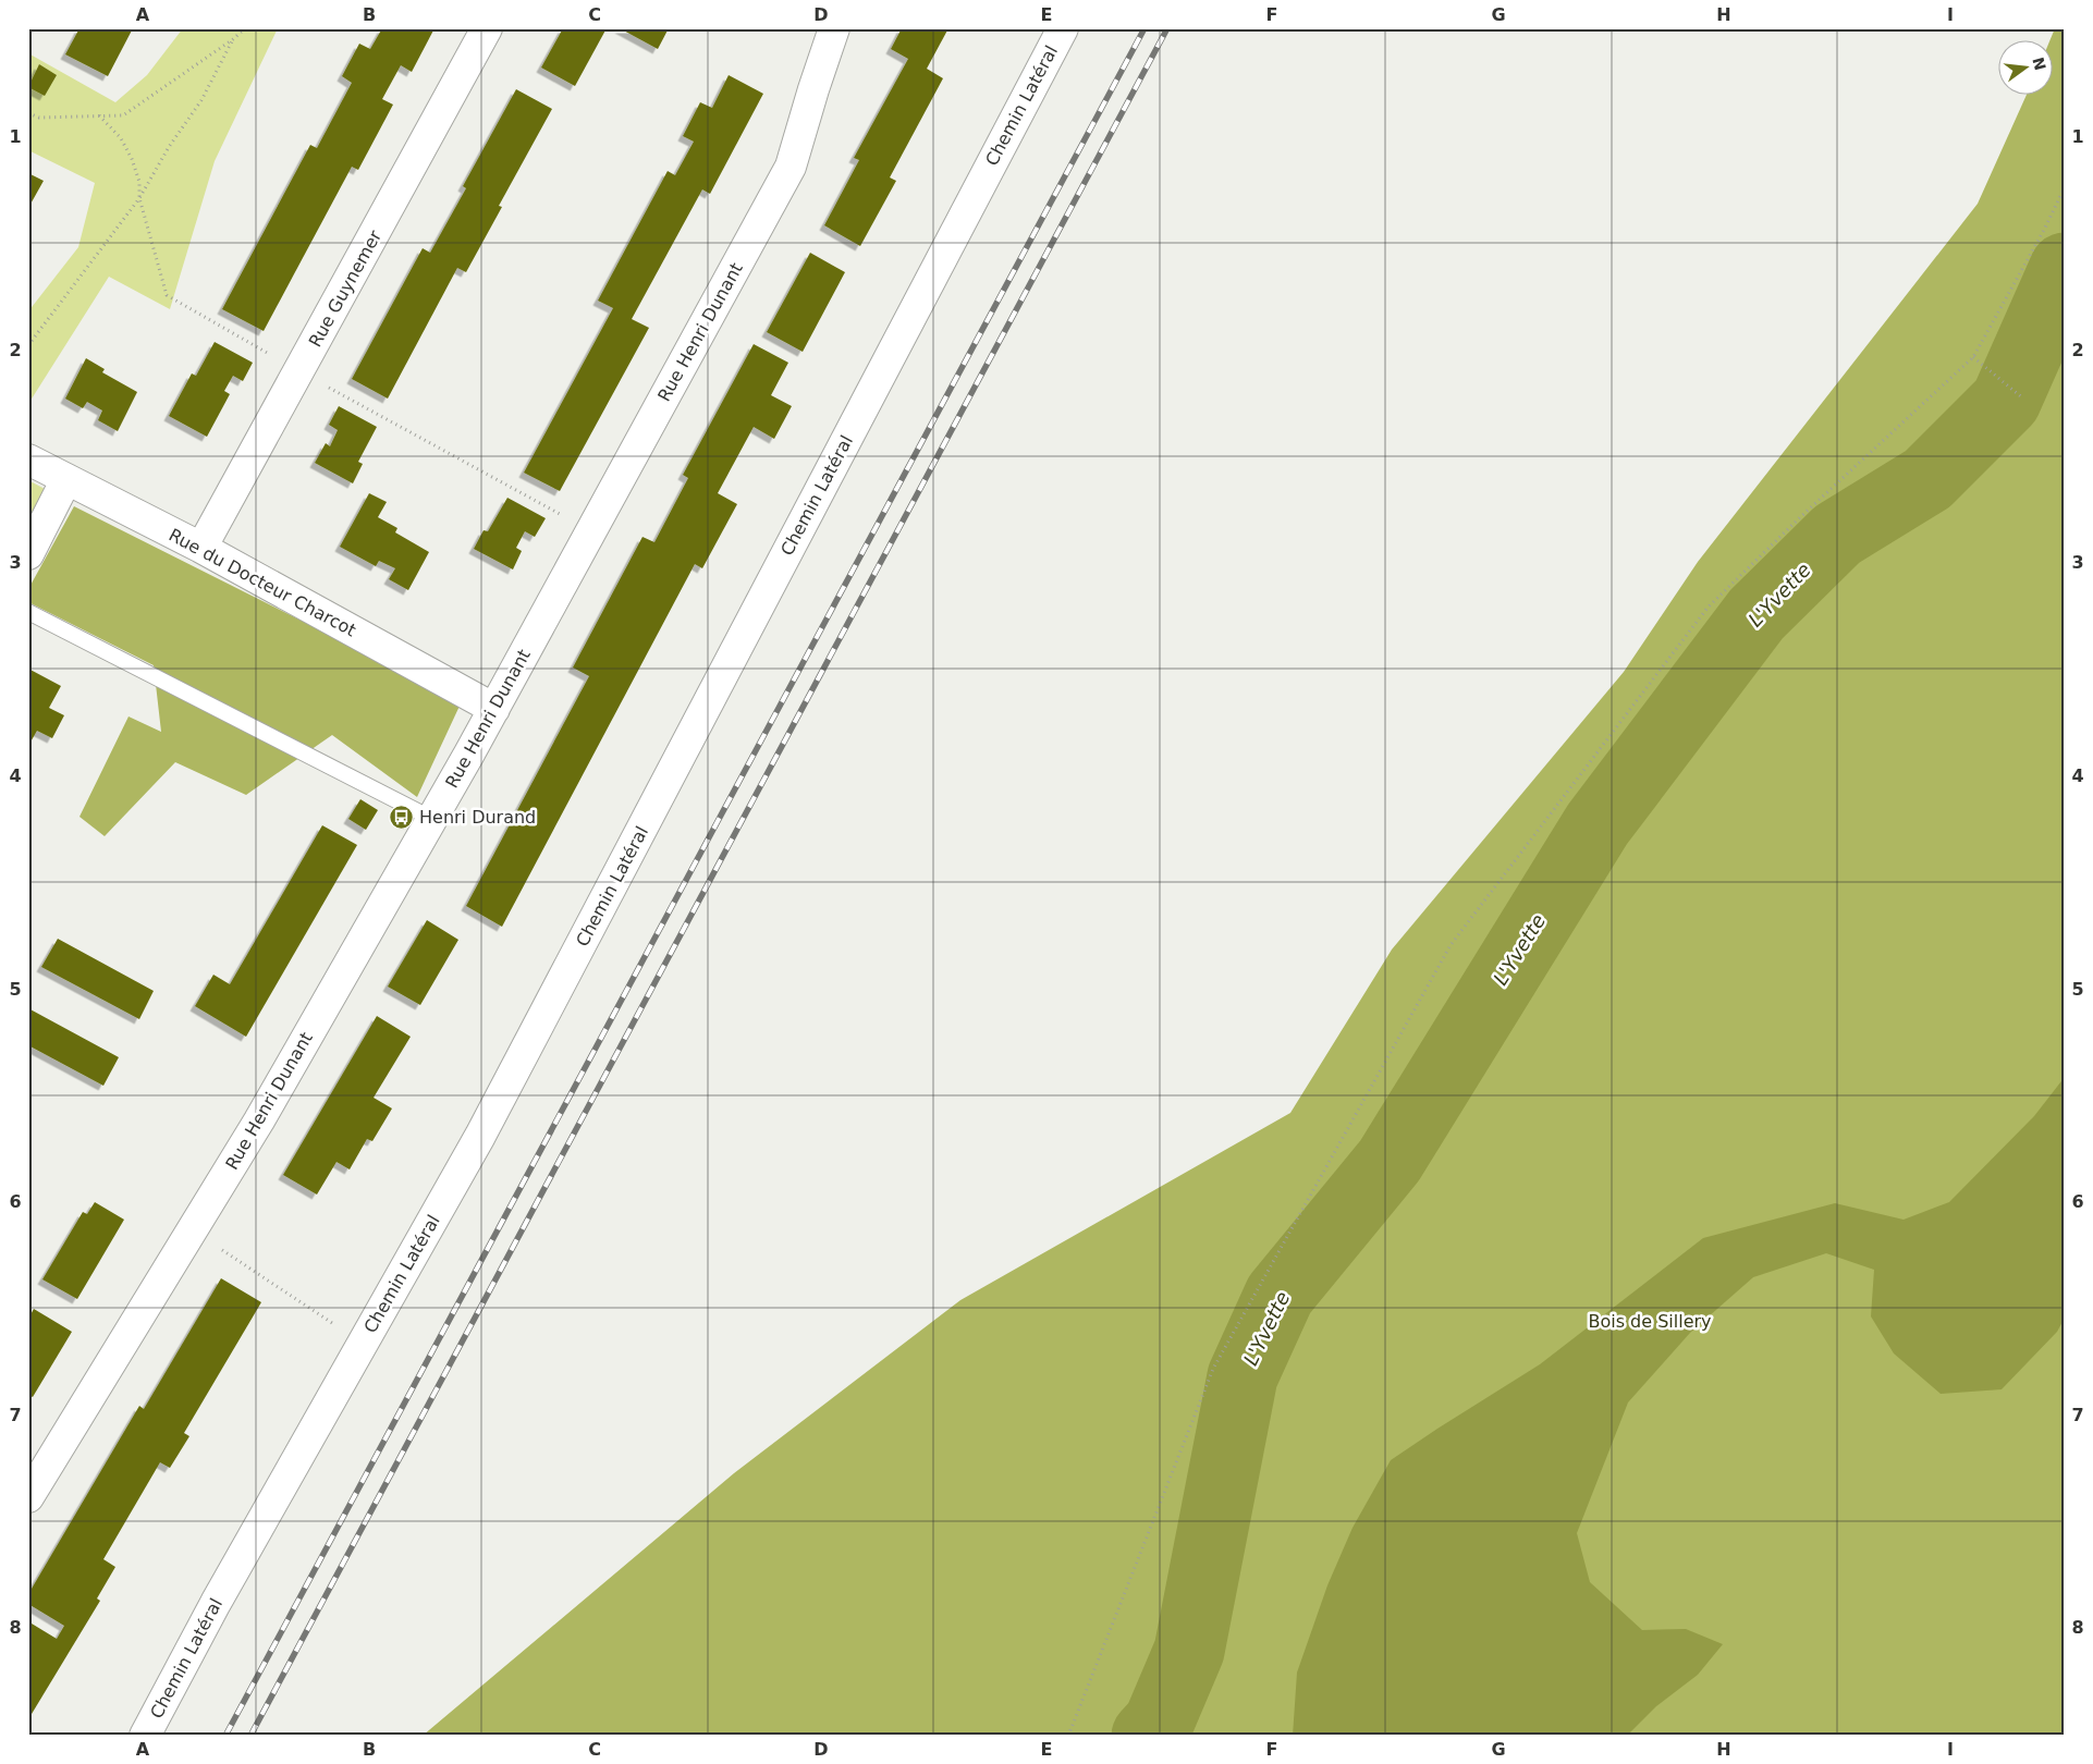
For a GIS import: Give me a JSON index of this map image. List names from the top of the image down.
{
  "streets": {
    "street": [
      "Chemin Latéral",
      "Rue Guynemer",
      "Rue Henri Dunant",
      "Rue du Docteur Charcot"
    ]
  },
  "crossings": [
    ["Rue Guynemer", "Rue du Docteur Charcot"],
    ["Rue Henri Dunant", "Rue du Docteur Charcot"]
  ],
  "water": ["L'Yvette"],
  "parks": ["Bois de Sillery"],
  "places": {
    "bus stop": ["Henri Durand"]
  },
  "north": "right",
  "grid": {
    "columns": [
      "A",
      "B",
      "C",
      "D",
      "E",
      "F",
      "G",
      "H",
      "I"
    ],
    "rows": [
      "1",
      "2",
      "3",
      "4",
      "5",
      "6",
      "7",
      "8"
    ]
  }
}
